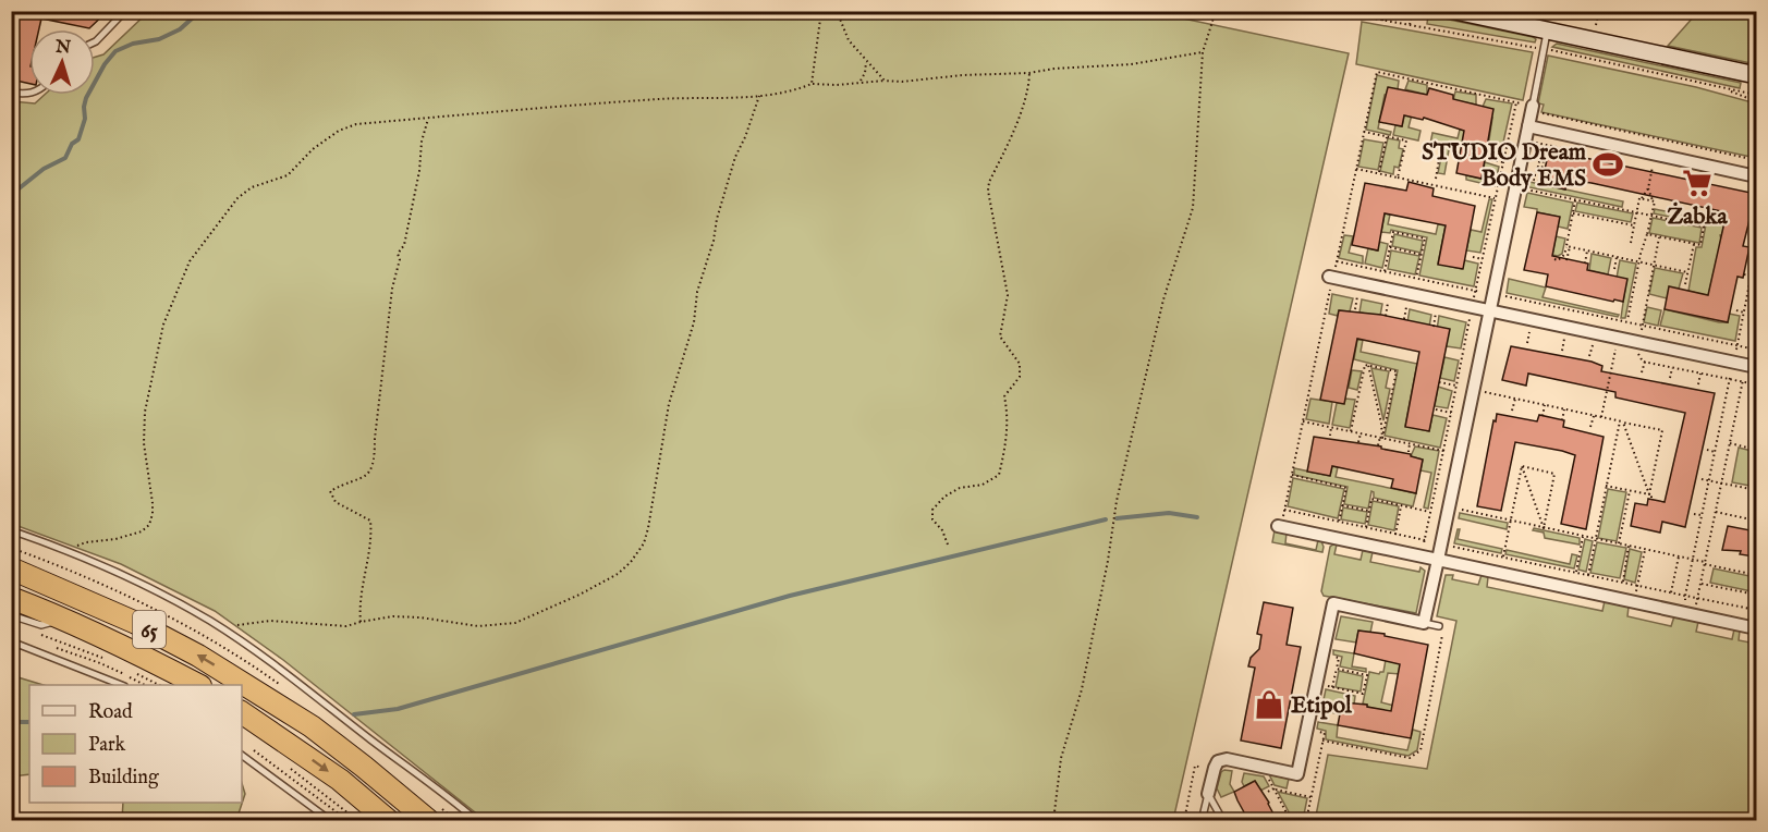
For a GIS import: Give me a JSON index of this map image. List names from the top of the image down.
{
  "streets": {
    "highway": ["65"]
  },
  "places": {
    "sports": ["STUDIO Dream Body EMS"],
    "supermarket": ["Żabka"],
    "shop": ["Etipol"]
  },
  "legend": ["Road", "Park", "Building"],
  "north": "top"
}
